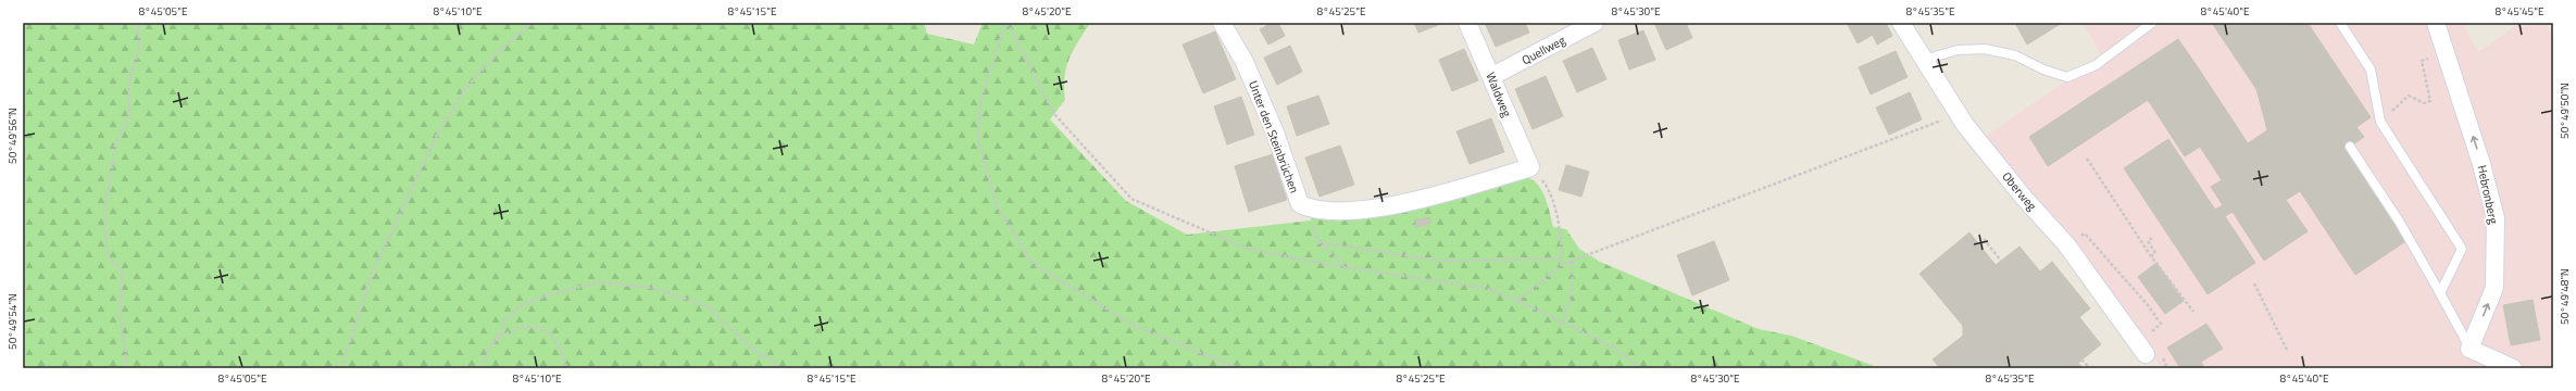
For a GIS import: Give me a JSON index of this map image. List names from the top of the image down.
{
  "streets": {
    "street": [
      "Quellweg",
      "Waldweg",
      "Unter den Steinbrüchen",
      "Oberweg",
      "Hebronberg"
    ]
  },
  "crossings": [
    ["Quellweg", "Waldweg"],
    ["Waldweg", "Unter den Steinbrüchen"]
  ],
  "one_way": ["Hebronberg"],
  "coordinates": [
    "8°45'05\"E",
    "8°45'10\"E",
    "8°45'15\"E",
    "8°45'20\"E",
    "8°45'25\"E",
    "8°45'30\"E",
    "8°45'35\"E",
    "8°45'40\"E",
    "8°45'45\"E",
    "50°49'50\"N",
    "50°49'56\"N",
    "50°49'48\"N",
    "50°49'54\"N"
  ]
}
